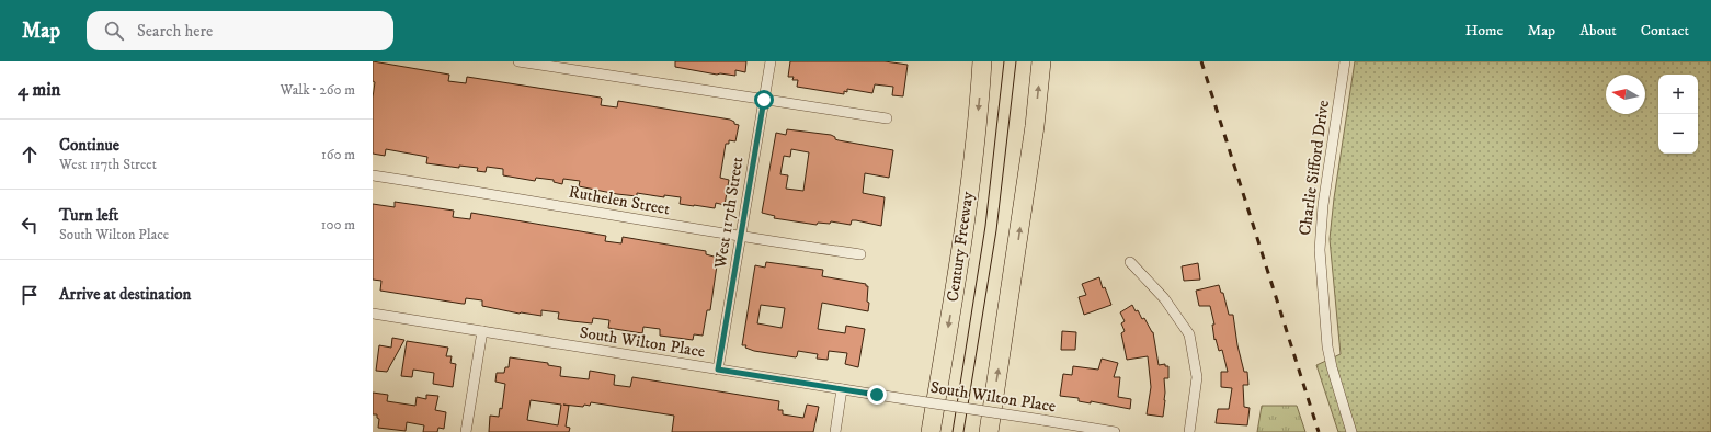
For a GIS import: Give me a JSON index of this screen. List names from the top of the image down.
{
  "streets": {
    "highway": ["Century Freeway"],
    "street": [
      "Charlie Sifford Drive",
      "Ruthelen Street",
      "West 117th Street",
      "South Wilton Place"
    ]
  },
  "crossings": [
    ["Ruthelen Street", "West 117th Street"],
    ["West 117th Street", "South Wilton Place"]
  ],
  "north": "left",
  "page": {
    "header": "Map",
    "search": "Search here",
    "nav": [
      "Home",
      "Map",
      "About",
      "Contact"
    ],
    "heading": ["4 min", "Walk · 260 m"],
    "map_buttons": ["+", "−"],
    "list": [
      ["Continue", "West 117th Street", "160 m"],
      ["Turn left", "South Wilton Place", "100 m"],
      "Arrive at destination"
    ]
  }
}
